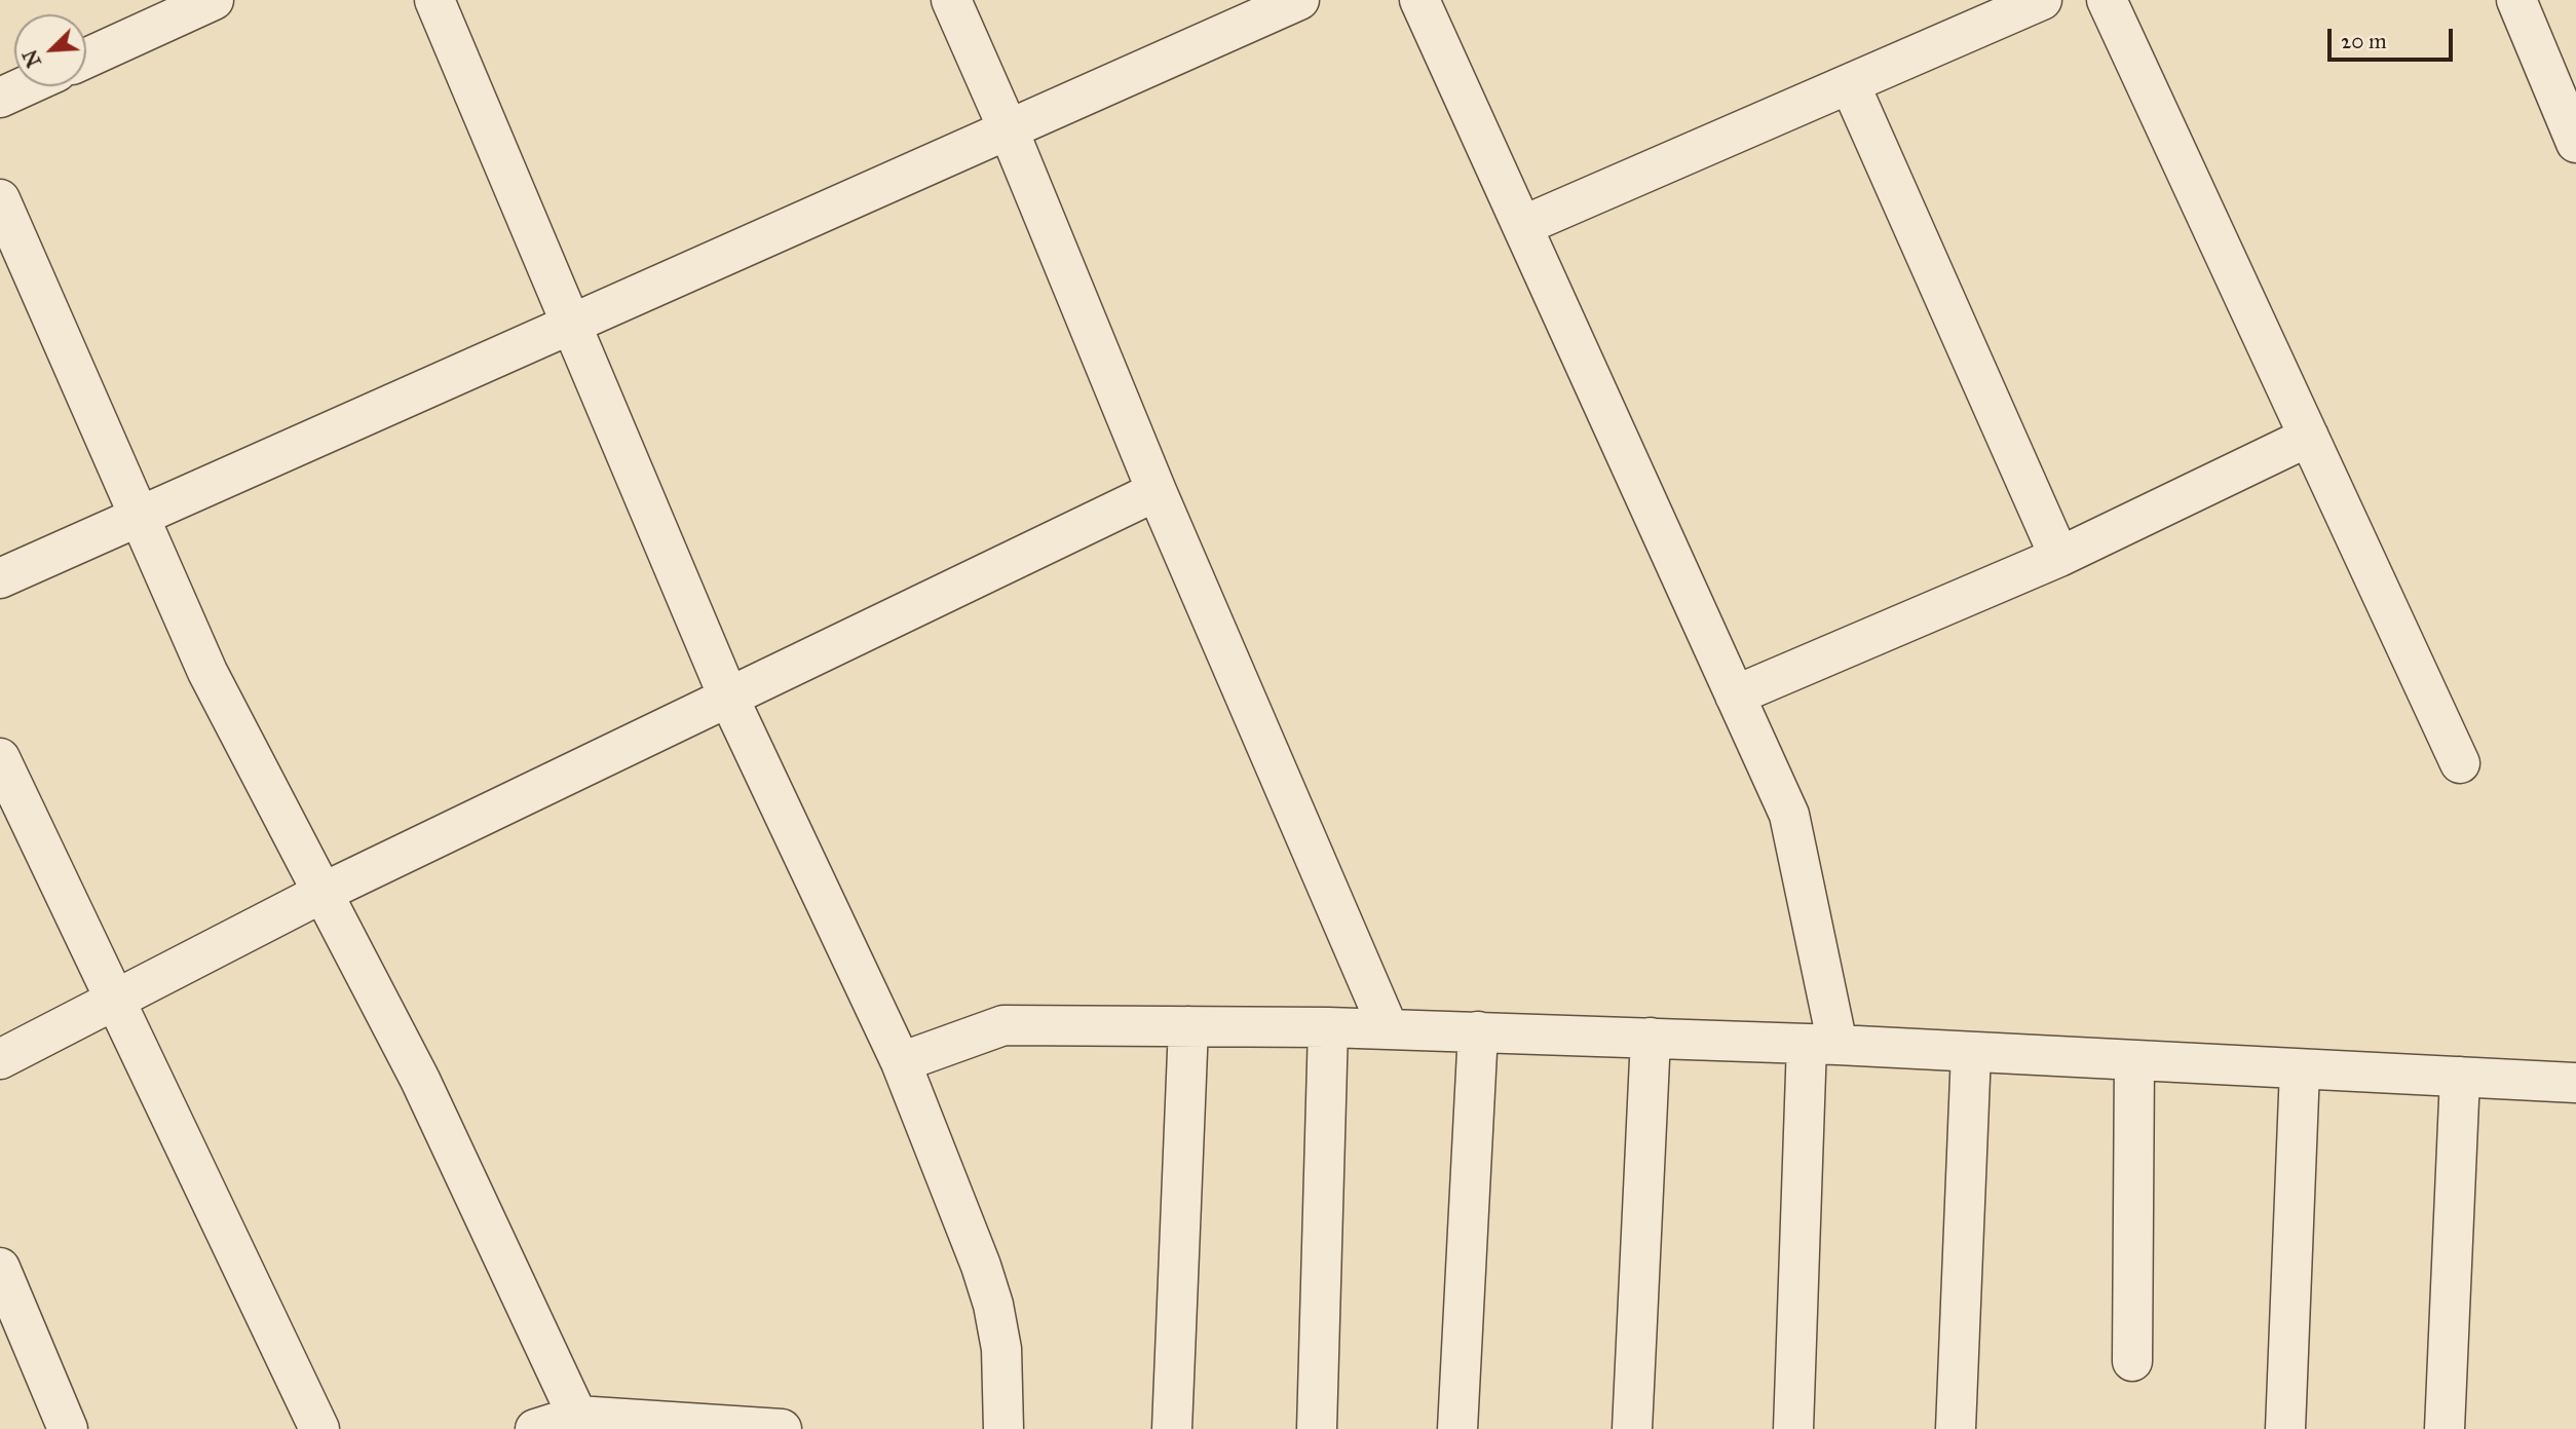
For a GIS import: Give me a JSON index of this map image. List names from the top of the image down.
{
  "scale_bar": "20 m",
  "north": "bottom left"
}
